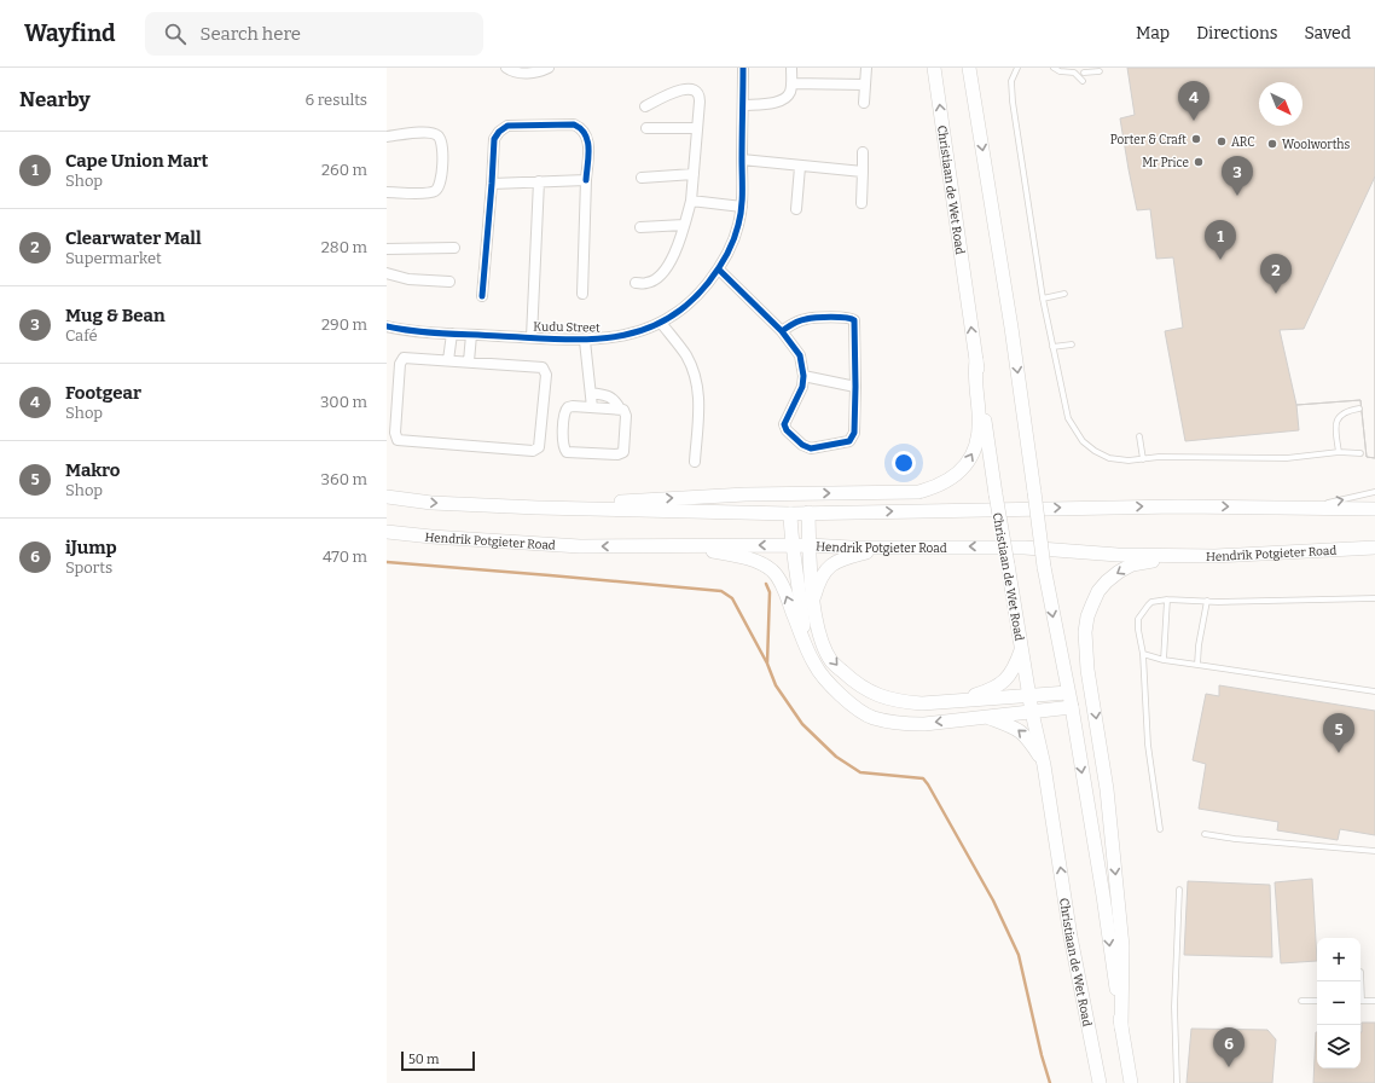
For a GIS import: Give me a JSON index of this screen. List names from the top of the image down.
{
  "streets": {
    "main road": ["Christiaan de Wet Road", "Hendrik Potgieter Road"],
    "street": ["Kudu Street"]
  },
  "places": [
    "Porter & Craft",
    "ARC",
    "Woolworths",
    "Mr Price"
  ],
  "scale_bar": "50 m",
  "north": "bottom right",
  "page": {
    "header": "Wayfind",
    "search": "Search here",
    "nav": ["Map", "Directions", "Saved"],
    "heading": ["Nearby", "6 results"],
    "pins": [
      "4",
      "3",
      "1",
      "2",
      "5",
      "6"
    ],
    "list": [
      {
        "mark": "1",
        "name": "Cape Union Mart",
        "note": "Shop",
        "value": "260 m"
      },
      {
        "mark": "2",
        "name": "Clearwater Mall",
        "note": "Supermarket",
        "value": "280 m"
      },
      {
        "mark": "3",
        "name": "Mug & Bean",
        "note": "Café",
        "value": "290 m"
      },
      {
        "mark": "4",
        "name": "Footgear",
        "note": "Shop",
        "value": "300 m"
      },
      {
        "mark": "5",
        "name": "Makro",
        "note": "Shop",
        "value": "360 m"
      },
      {
        "mark": "6",
        "name": "iJump",
        "note": "Sports",
        "value": "470 m"
      }
    ],
    "map_buttons": ["+", "−"],
    "scale": "50 m"
  }
}
